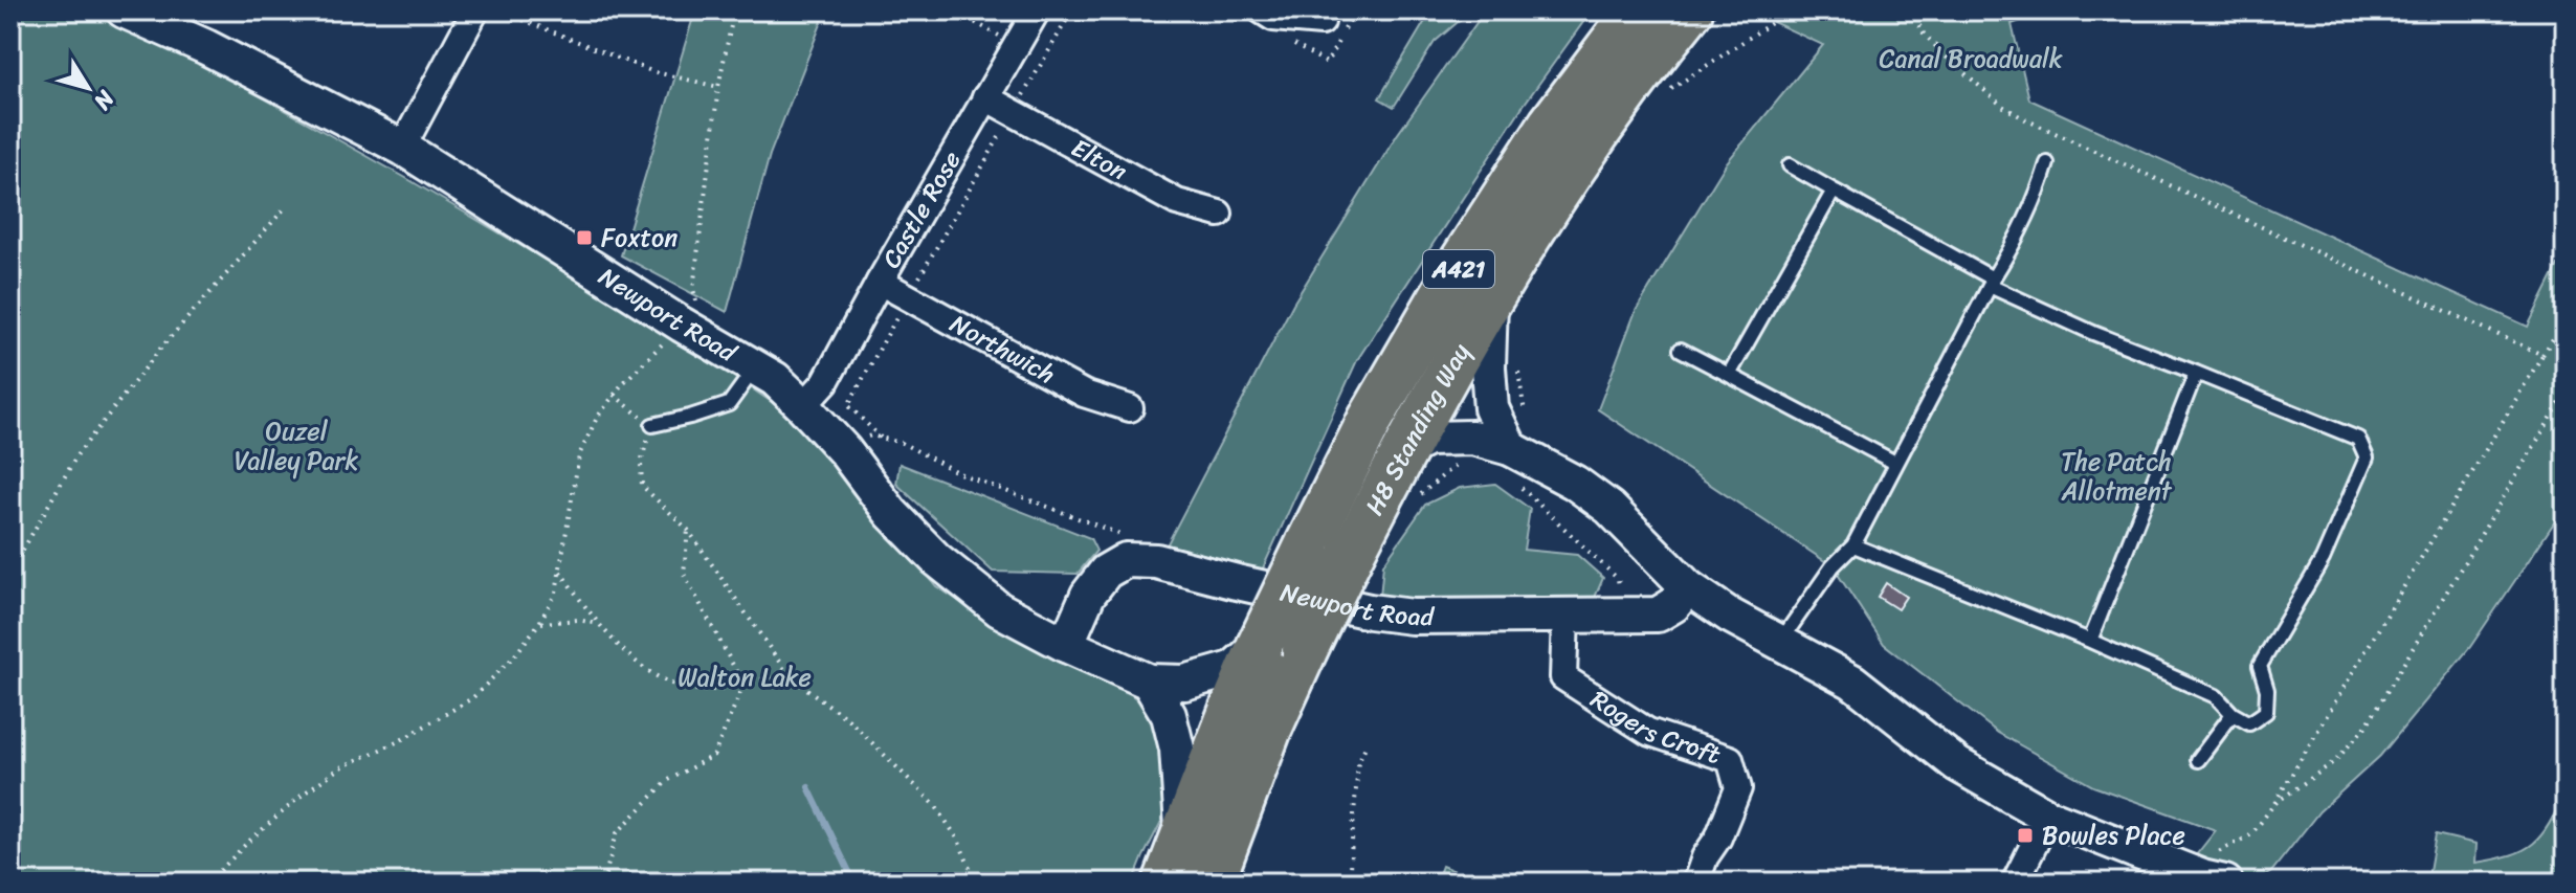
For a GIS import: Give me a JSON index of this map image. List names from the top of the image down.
{
  "streets": {
    "highway": ["A421", "H8 Standing Way"],
    "street": [
      "Elton",
      "Castle Rose",
      "Newport Road",
      "Northwich",
      "Rogers Croft"
    ]
  },
  "crossings": [
    ["Elton", "Castle Rose"],
    ["Castle Rose", "Newport Road"],
    ["Castle Rose", "Northwich"],
    ["Newport Road", "Rogers Croft"]
  ],
  "parks": [
    "Canal Broadwalk",
    "Ouzel Valley Park",
    "The Patch Allotment",
    "Walton Lake"
  ],
  "places": {
    "transit": ["Foxton", "Bowles Place"]
  },
  "north": "bottom right"
}
